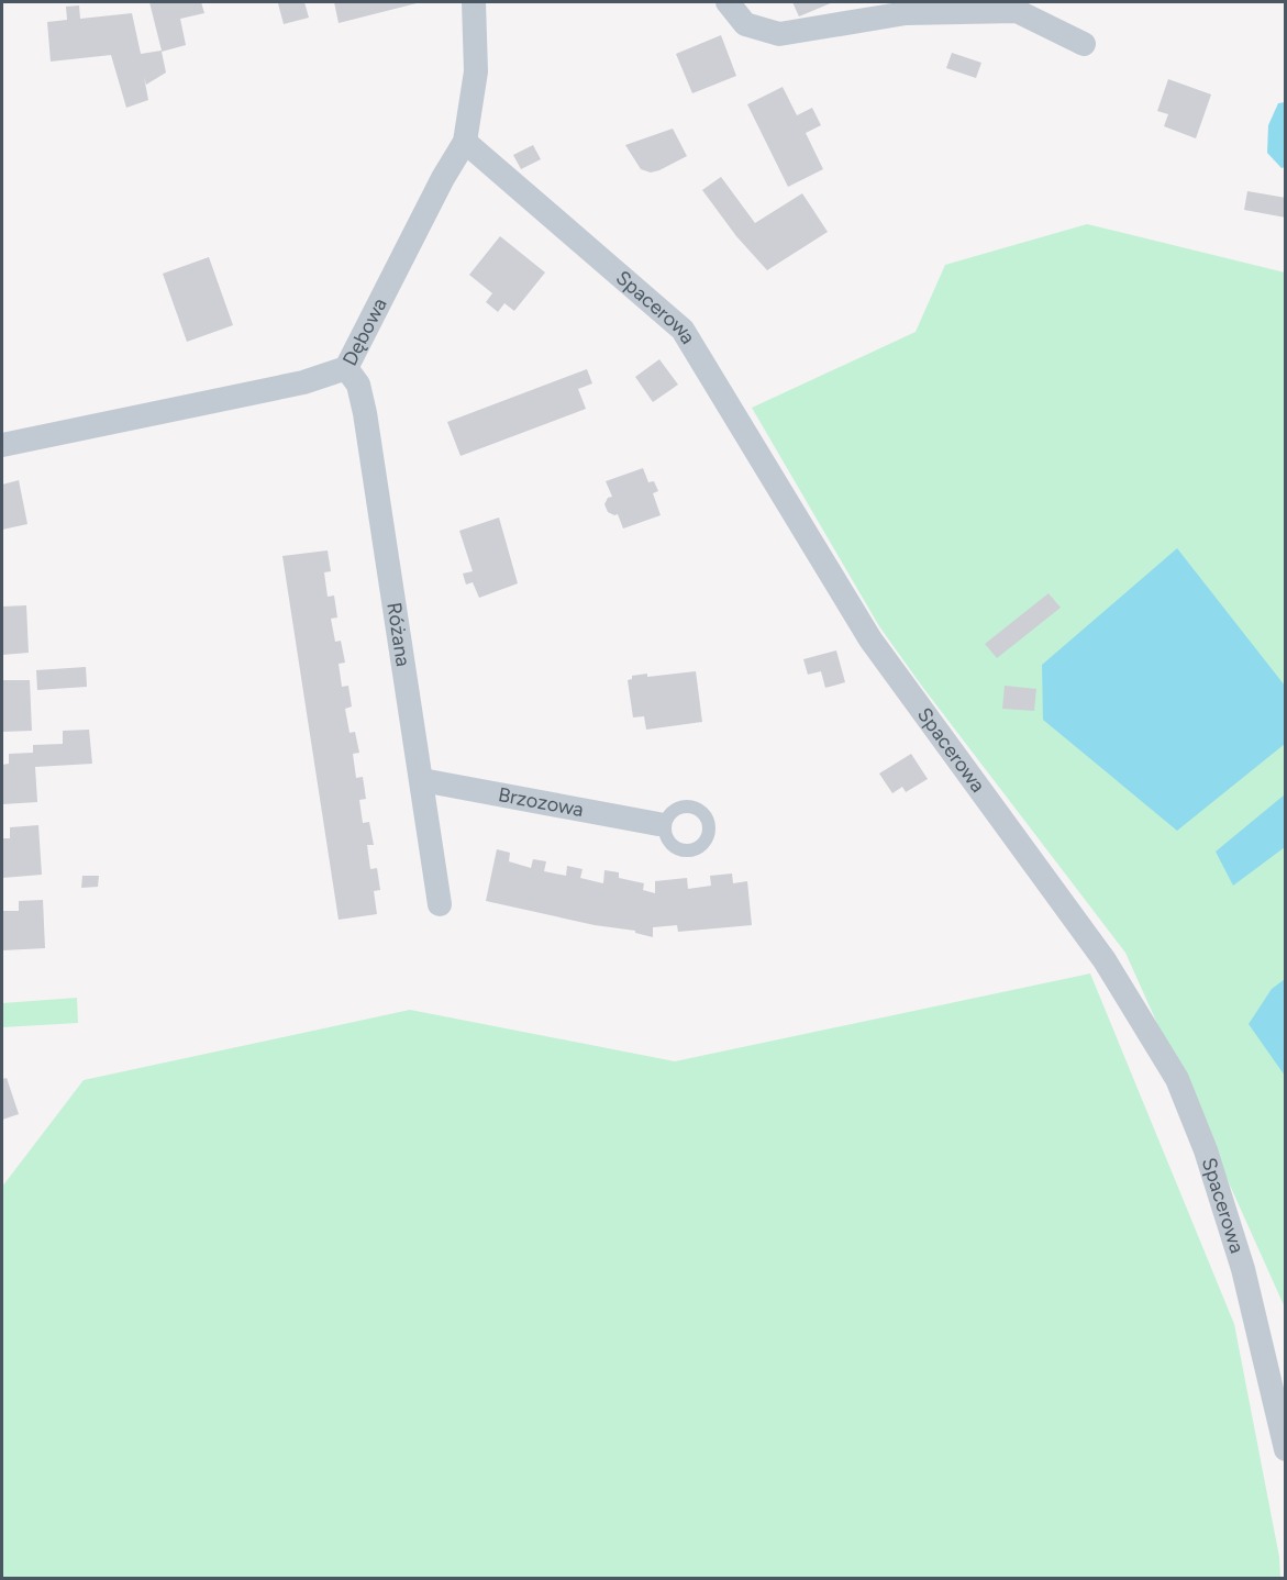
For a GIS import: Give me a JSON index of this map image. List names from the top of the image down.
{
  "streets": {
    "street": [
      "Spacerowa",
      "Dębowa",
      "Różana",
      "Brzozowa"
    ]
  },
  "crossings": [
    ["Spacerowa", "Dębowa"],
    ["Dębowa", "Różana"],
    ["Różana", "Brzozowa"]
  ]
}
